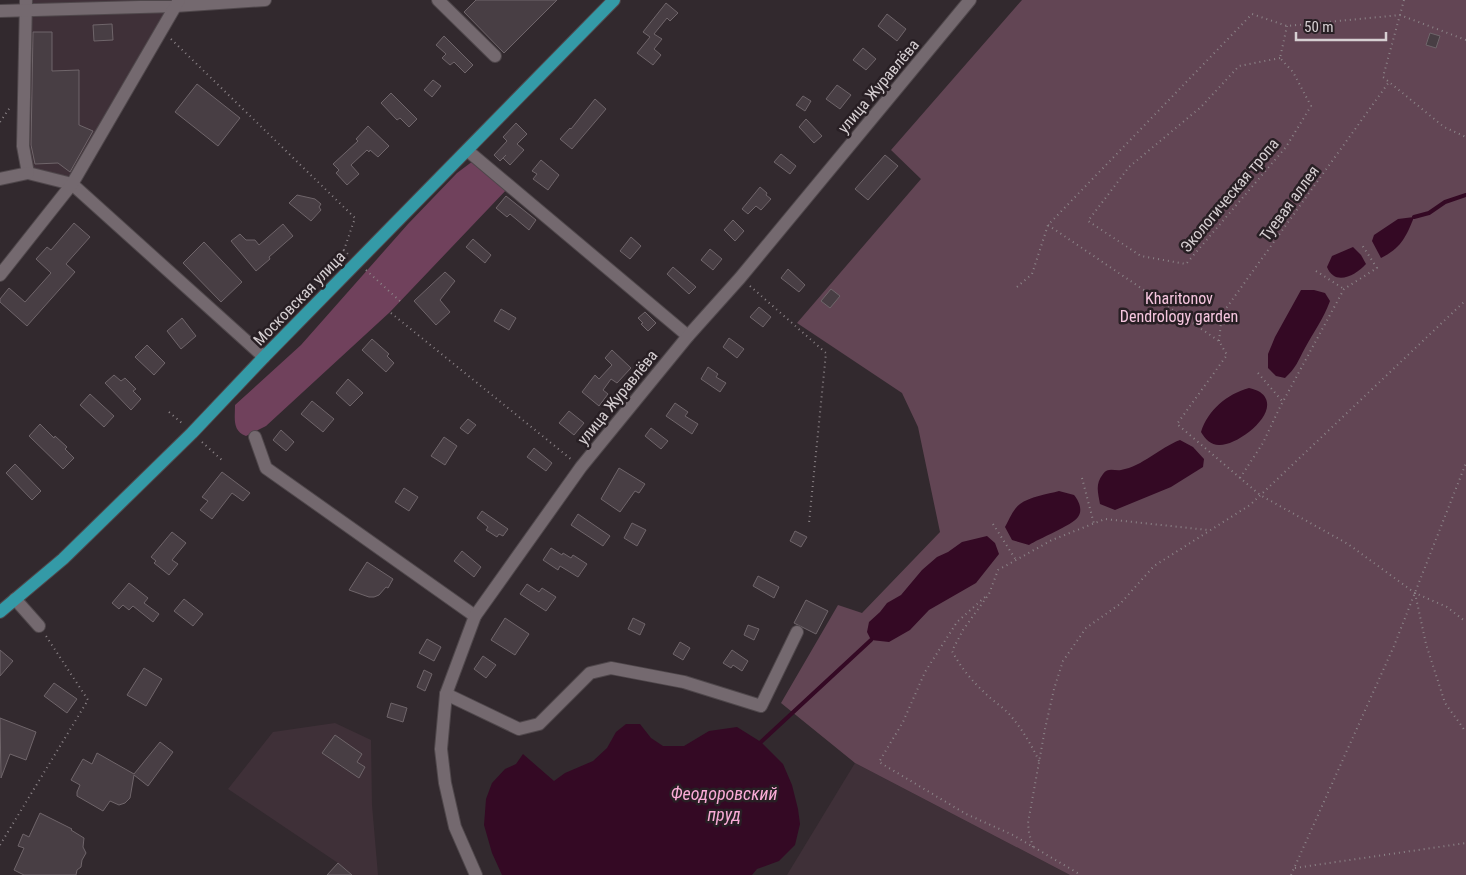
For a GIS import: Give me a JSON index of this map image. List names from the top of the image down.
{
  "streets": {
    "main road": ["Московская улица"],
    "street": ["улица Журавлёва"],
    "path": ["Экологическая тропа", "Туевая аллея"]
  },
  "water": ["Феодоровский пруд"],
  "parks": ["Kharitonov Dendrology garden"],
  "scale_bar": "50 m"
}
